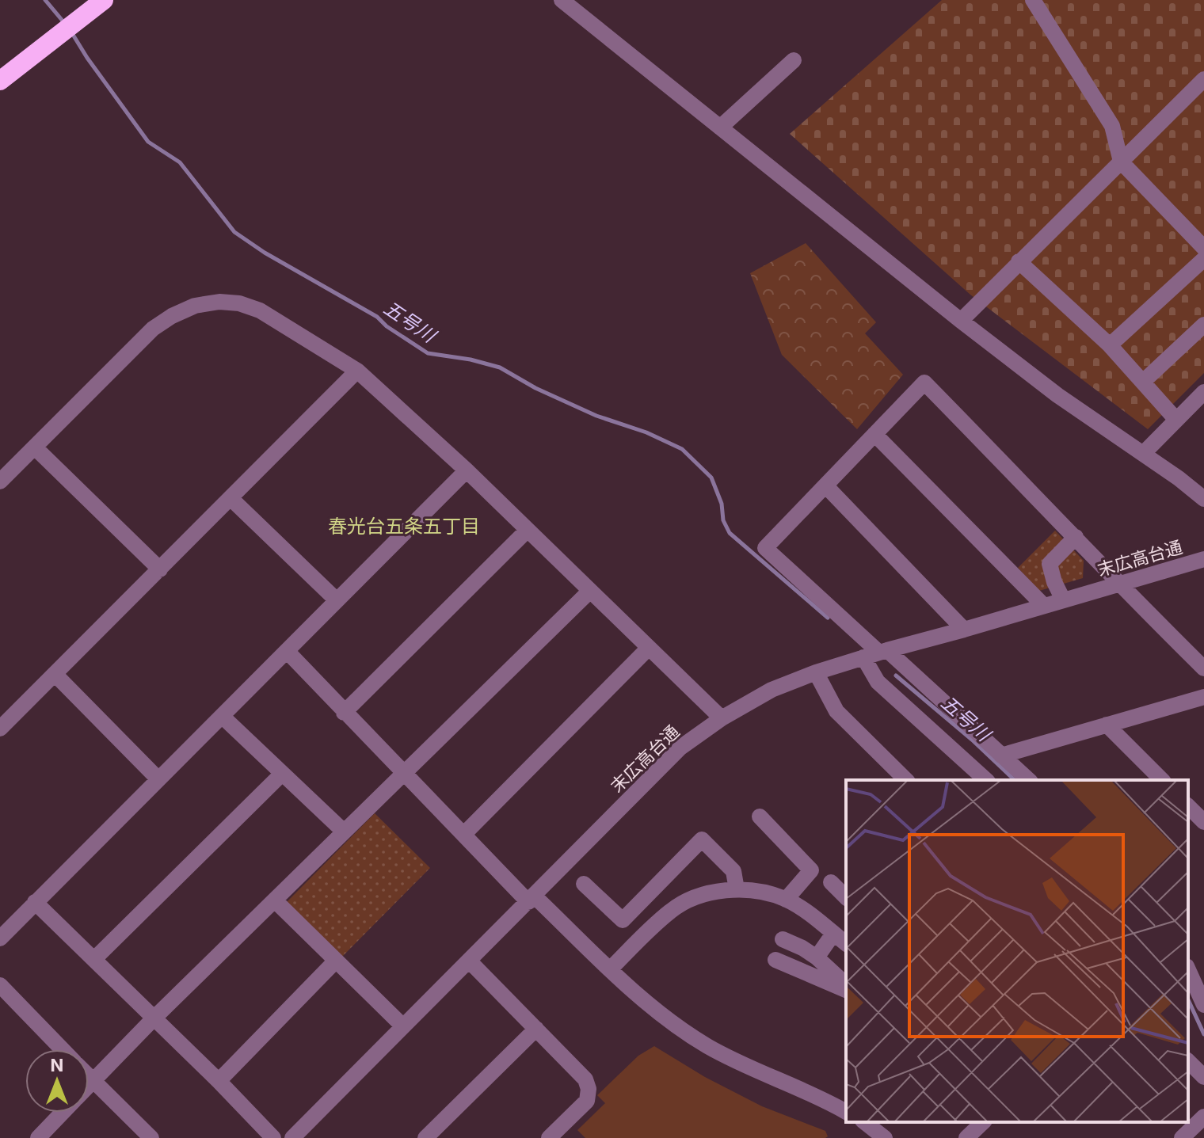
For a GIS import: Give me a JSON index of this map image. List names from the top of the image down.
{
  "streets": {
    "street": ["末広高台通"]
  },
  "districts": ["春光台五条五丁目"],
  "water": ["五号川"],
  "north": "top"
}
